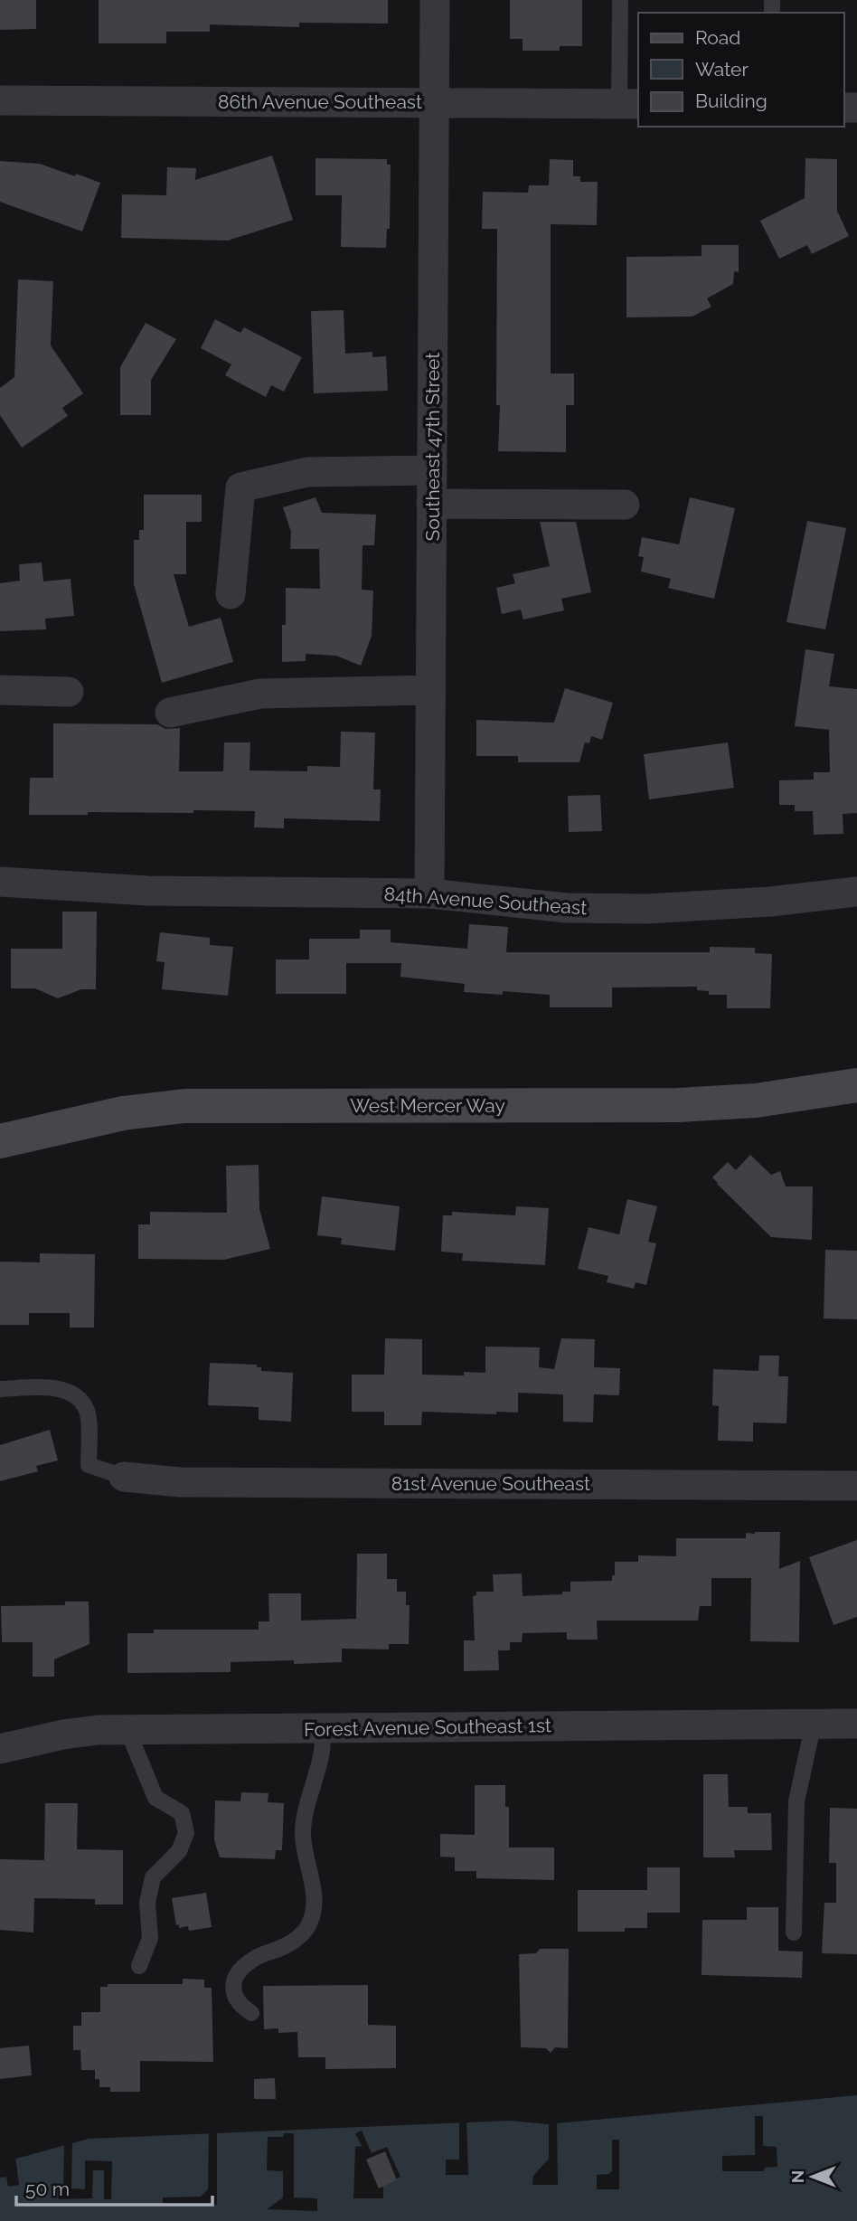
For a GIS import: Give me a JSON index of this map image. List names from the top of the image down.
{
  "streets": {
    "street": [
      "86th Avenue Southeast",
      "Southeast 47th Street",
      "84th Avenue Southeast",
      "West Mercer Way",
      "81st Avenue Southeast",
      "Forest Avenue Southeast 1st"
    ]
  },
  "crossings": [
    ["86th Avenue Southeast", "Southeast 47th Street"],
    ["Southeast 47th Street", "84th Avenue Southeast"]
  ],
  "legend": ["Road", "Water", "Building"],
  "scale_bar": "50 m",
  "north": "left"
}
